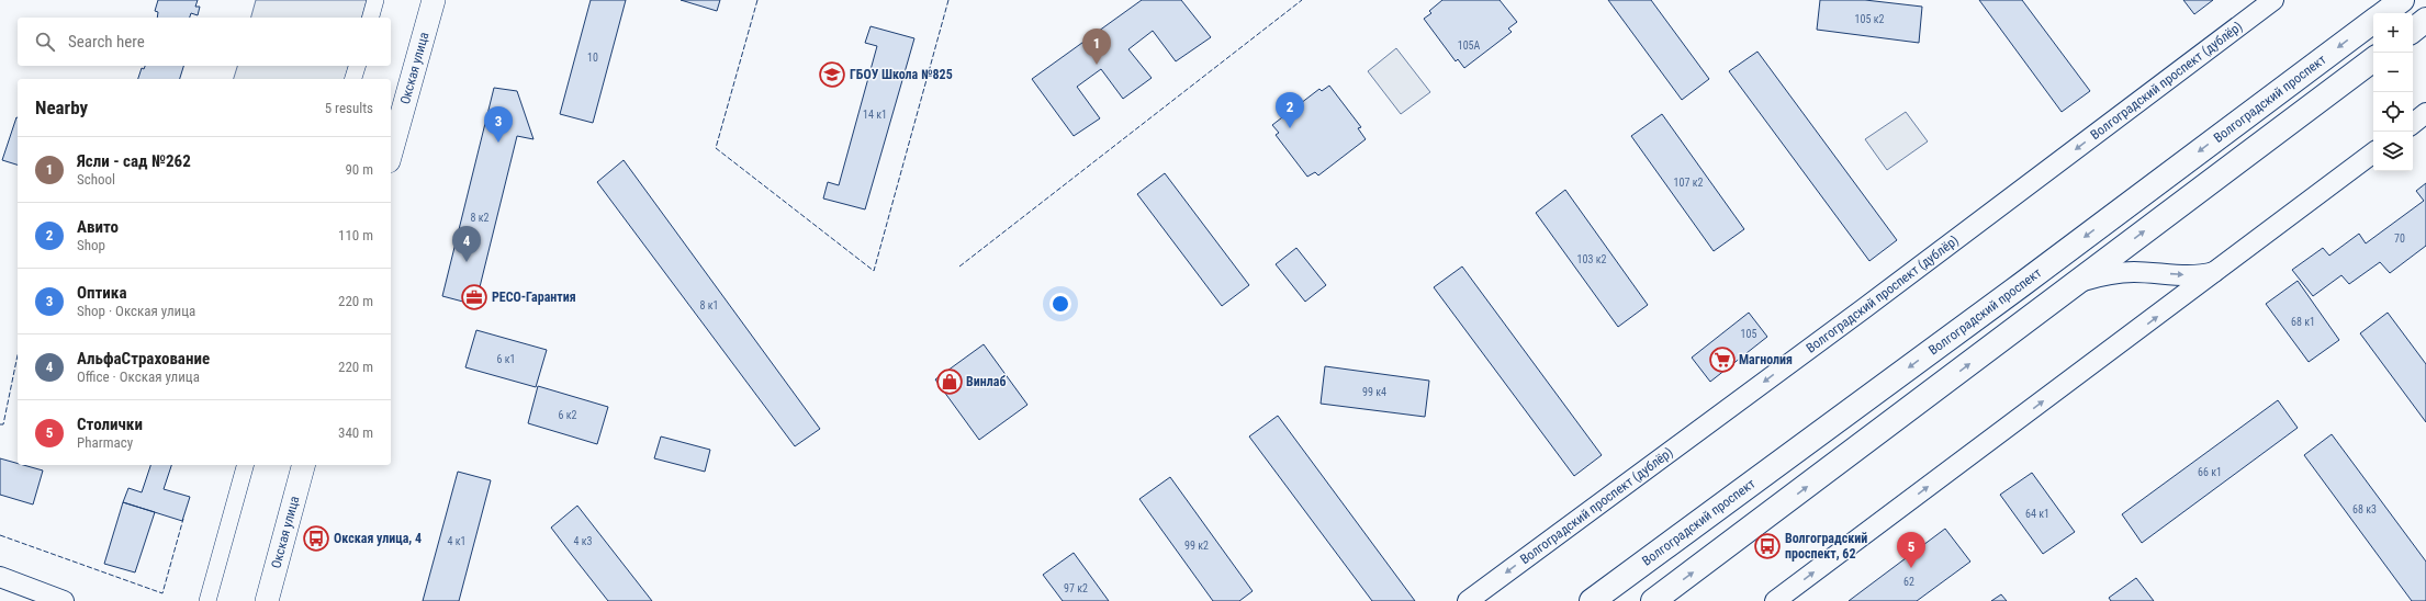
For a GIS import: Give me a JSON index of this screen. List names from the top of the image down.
{
  "streets": {
    "main road": ["Окская улица", "Волгоградский проспект"],
    "street": ["Волгоградский проспект (дублёр)"]
  },
  "one_way": ["Волгоградский проспект (дублёр)"],
  "places": {
    "school or university": ["ГБОУ Школа №825"],
    "office": ["РЕСО-Гарантия"],
    "supermarket": ["Магнолия"],
    "shop": ["Винлаб"],
    "bus stop": ["Окская улица, 4", "Волгоградский проспект, 62"]
  },
  "house_numbers": [
    "105 к2",
    "105А",
    "10",
    "14 к1",
    "107 к2",
    "8 к2",
    "70",
    "103 к2",
    "8 к1",
    "68 к1",
    "105",
    "6 к1",
    "99 к4",
    "6 к2",
    "66 к1",
    "68 к3",
    "64 к1",
    "4 к1",
    "4 к3",
    "99 к2",
    "62",
    "97 к2"
  ],
  "page": {
    "map_buttons": ["+", "−"],
    "search": "Search here",
    "pins": [
      "1",
      "2",
      "3",
      "4",
      "5"
    ],
    "heading": ["Nearby", "5 results"],
    "list": [
      {
        "mark": "1",
        "name": "Ясли - сад №262",
        "note": "School",
        "value": "90 m"
      },
      {
        "mark": "2",
        "name": "Авито",
        "note": "Shop",
        "value": "110 m"
      },
      {
        "mark": "3",
        "name": "Оптика",
        "note": "Shop · Окская улица",
        "value": "220 m"
      },
      {
        "mark": "4",
        "name": "АльфаСтрахование",
        "note": "Office · Окская улица",
        "value": "220 m"
      },
      {
        "mark": "5",
        "name": "Столички",
        "note": "Pharmacy",
        "value": "340 m"
      }
    ]
  }
}
